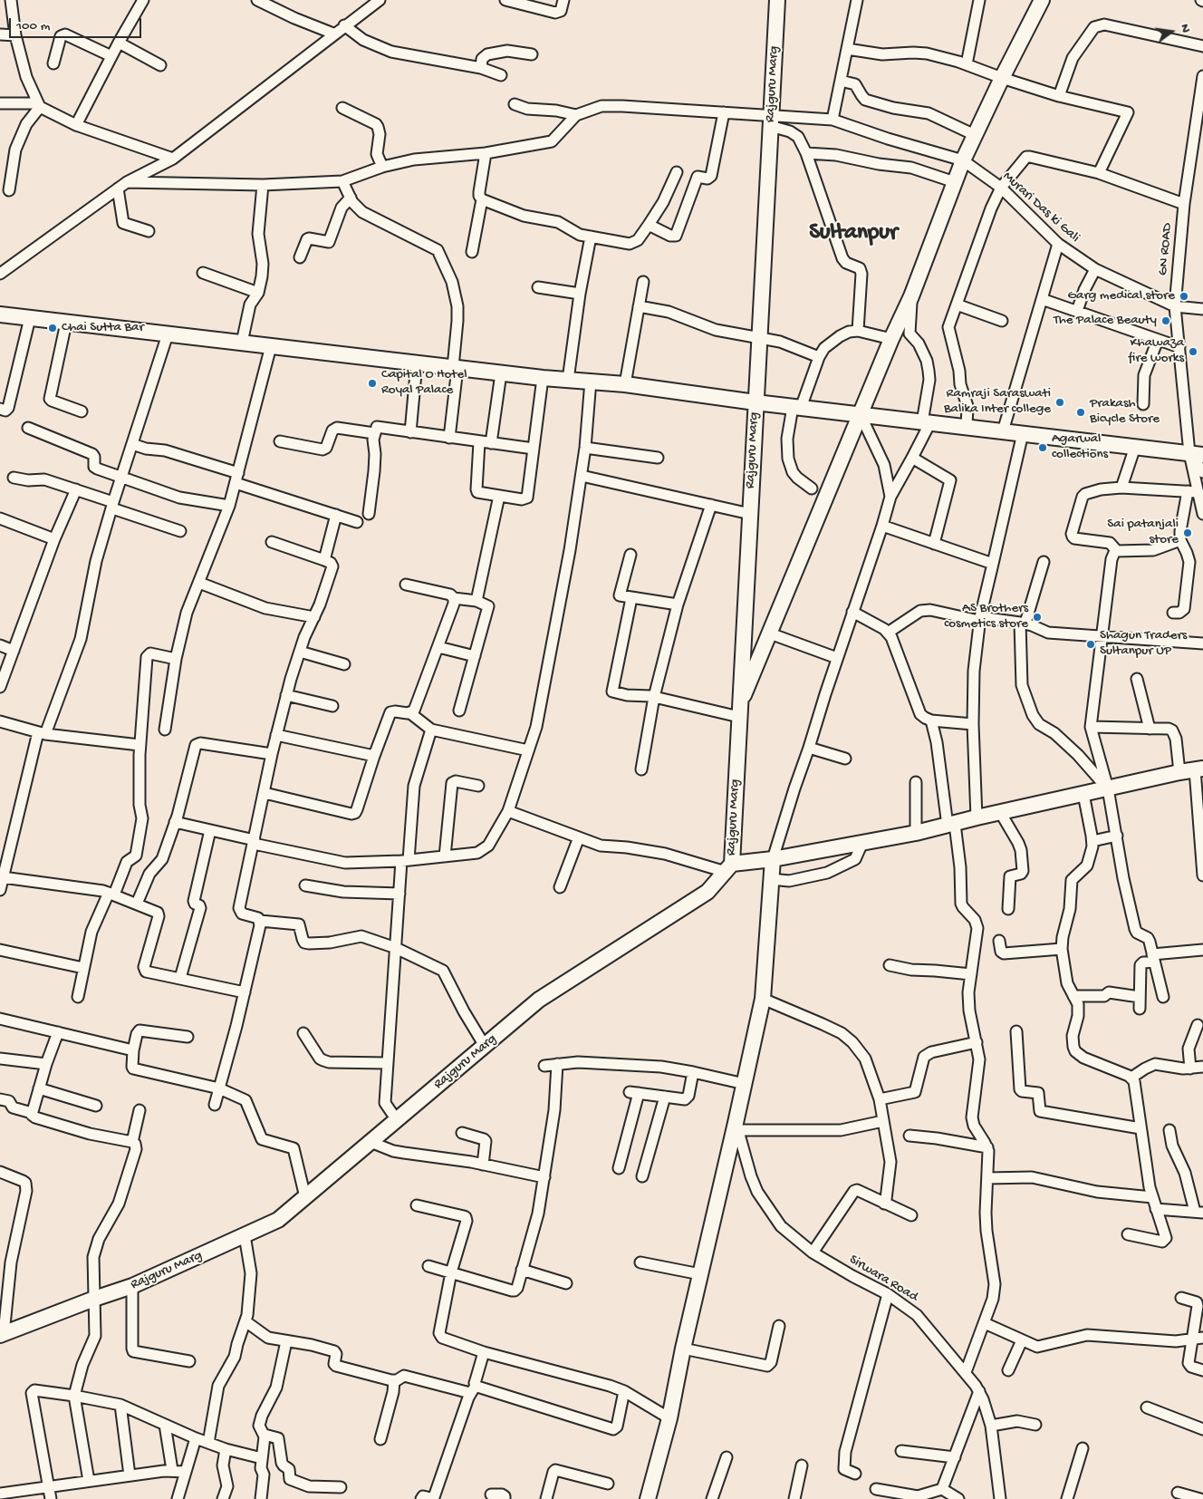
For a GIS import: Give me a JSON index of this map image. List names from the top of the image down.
{
  "streets": {
    "street": [
      "Rajguru Marg",
      "Murari Das ki Gali",
      "GN ROAD",
      "Sirwara Road"
    ]
  },
  "crossings": [
    ["Rajguru Marg", "Murari Das ki Gali"],
    ["Murari Das ki Gali", "GN ROAD"]
  ],
  "districts": ["Sultanpur"],
  "places": [
    "Garg medical store",
    "The Palace Beauty",
    "Chai Sutta Bar",
    "Khawaza fire works",
    "Capital O Hotel Royal Palace",
    "Ramraji Saraswati Balika Inter college",
    "Prakash Bicycle Store",
    "Agarwal collections",
    "Sai patanjali store",
    "AS Brothers cosmetics store",
    "Shagun Traders Sultanpur UP"
  ],
  "scale_bar": "100 m",
  "north": "right"
}
